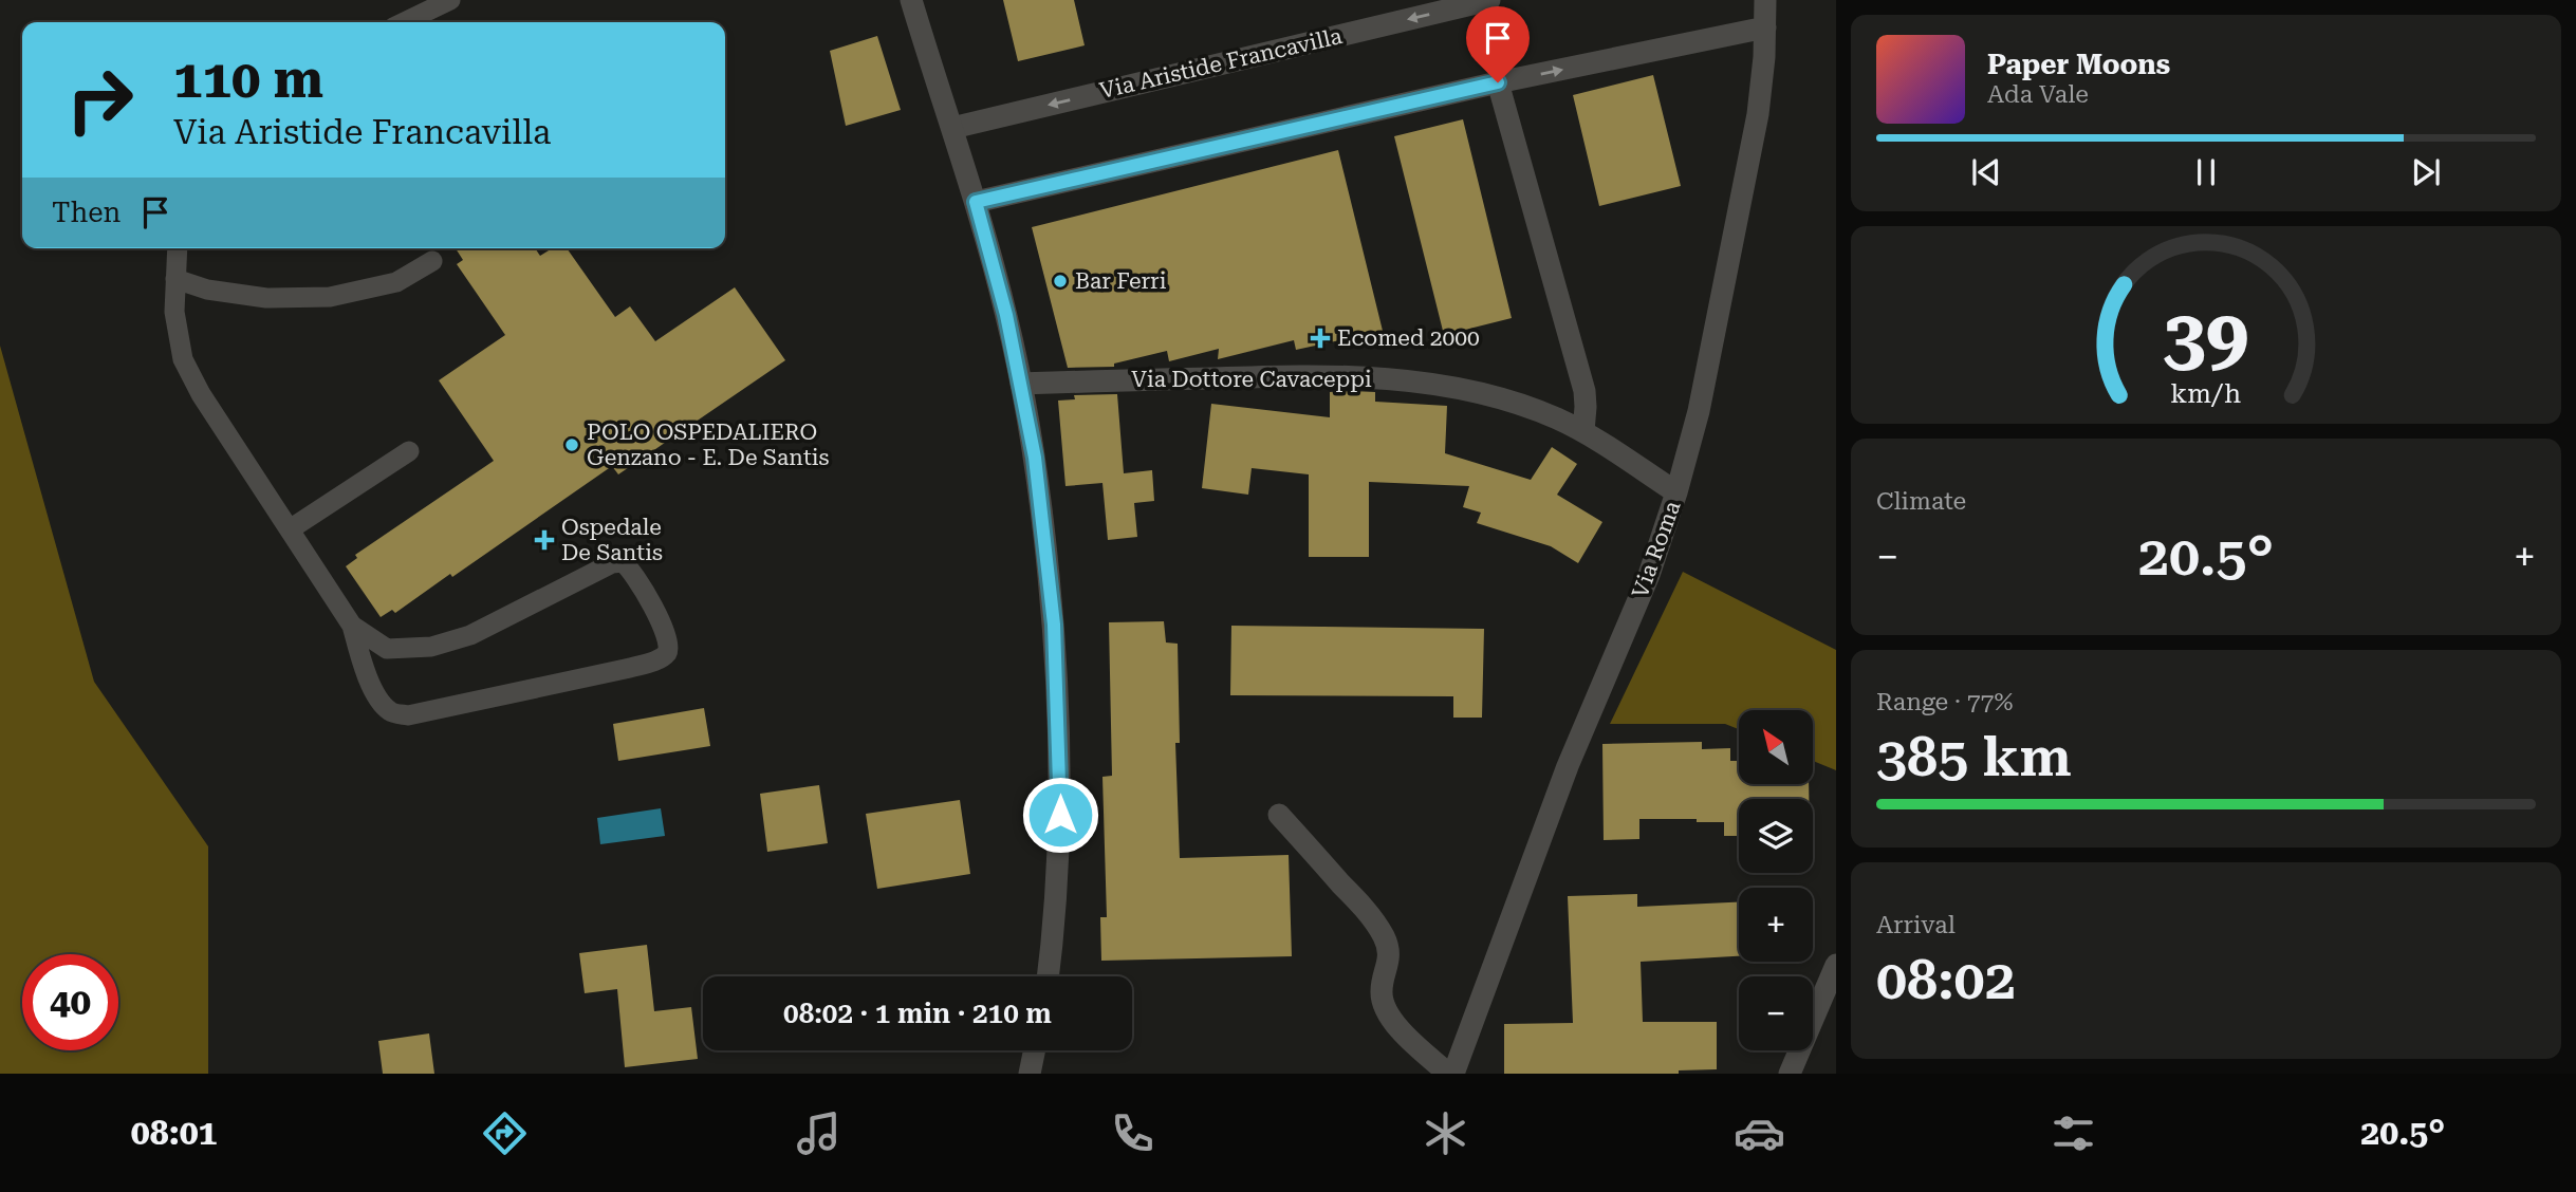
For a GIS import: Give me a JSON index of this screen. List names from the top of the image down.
{
  "streets": {
    "street": ["Via Aristide Francavilla", "Via Dottore Cavaceppi", "Via Roma"]
  },
  "crossings": [
    ["Via Dottore Cavaceppi", "Via Roma"]
  ],
  "places": {
    "other": ["Bar Ferri", "POLO OSPEDALIERO Genzano - E. De Santis"],
    "health": ["Ecomed 2000", "Ospedale De Santis"]
  },
  "north": "top left",
  "page": {
    "turn": ["110 m", "Via Aristide Francavilla"],
    "song": ["Paper Moons", "Ada Vale"],
    "then": "Then",
    "tile": [
      "Climate",
      ["Range · 77%", "385 km"],
      ["Arrival", "08:02"]
    ],
    "heat": ["−", "20.5°", "+"],
    "map_buttons": ["+", "−"],
    "limit": "40",
    "trip": "08:02 · 1 min · 210 m",
    "tabs": ["08:01", "20.5°"],
    "gauge": ["39", "km/h"]
  }
}
